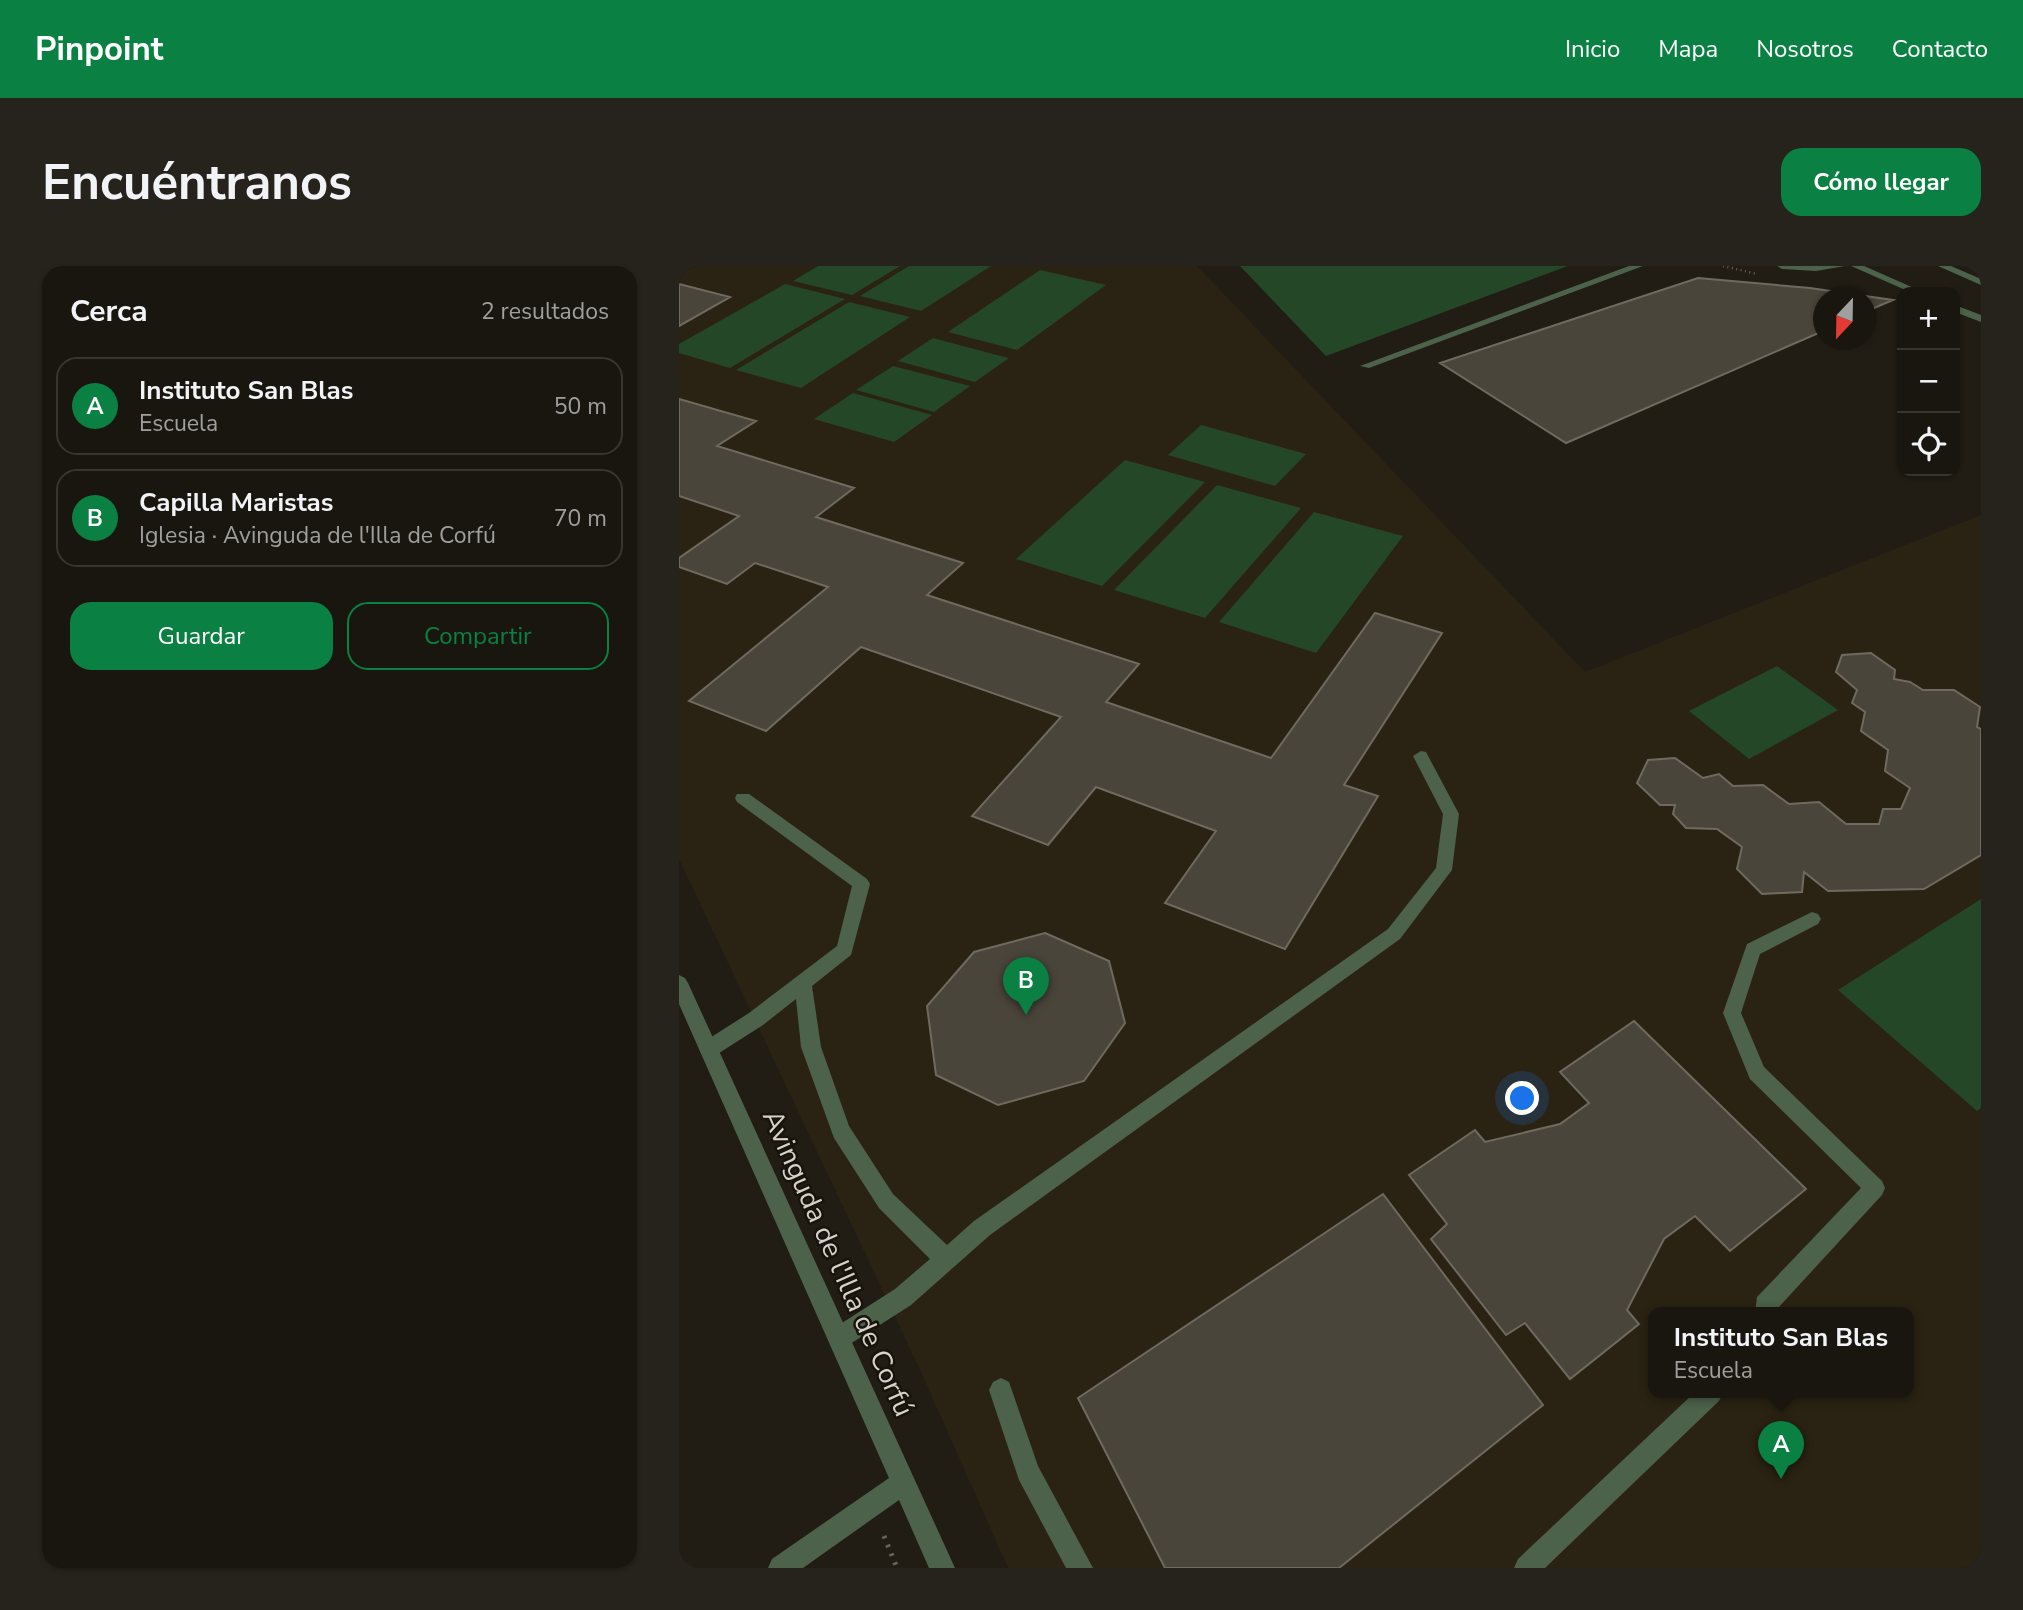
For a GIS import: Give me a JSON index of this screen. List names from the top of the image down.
{
  "streets": {
    "street": ["Avinguda de l'Illa de Corfú"]
  },
  "north": "bottom",
  "page": {
    "header": "Pinpoint",
    "nav": [
      "Inicio",
      "Mapa",
      "Nosotros",
      "Contacto"
    ],
    "buttons": [
      "Cómo llegar",
      ["Guardar", "Compartir"]
    ],
    "title": "Encuéntranos",
    "heading": ["Cerca", "2 resultados"],
    "map_buttons": ["+", "−"],
    "list": [
      {
        "mark": "A",
        "name": "Instituto San Blas",
        "note": "Escuela",
        "value": "50 m"
      },
      {
        "mark": "B",
        "name": "Capilla Maristas",
        "note": "Iglesia · Avinguda de l'Illa de Corfú",
        "value": "70 m"
      }
    ],
    "pins": ["B", "A"],
    "popup": ["Instituto San Blas", "Escuela"]
  }
}
